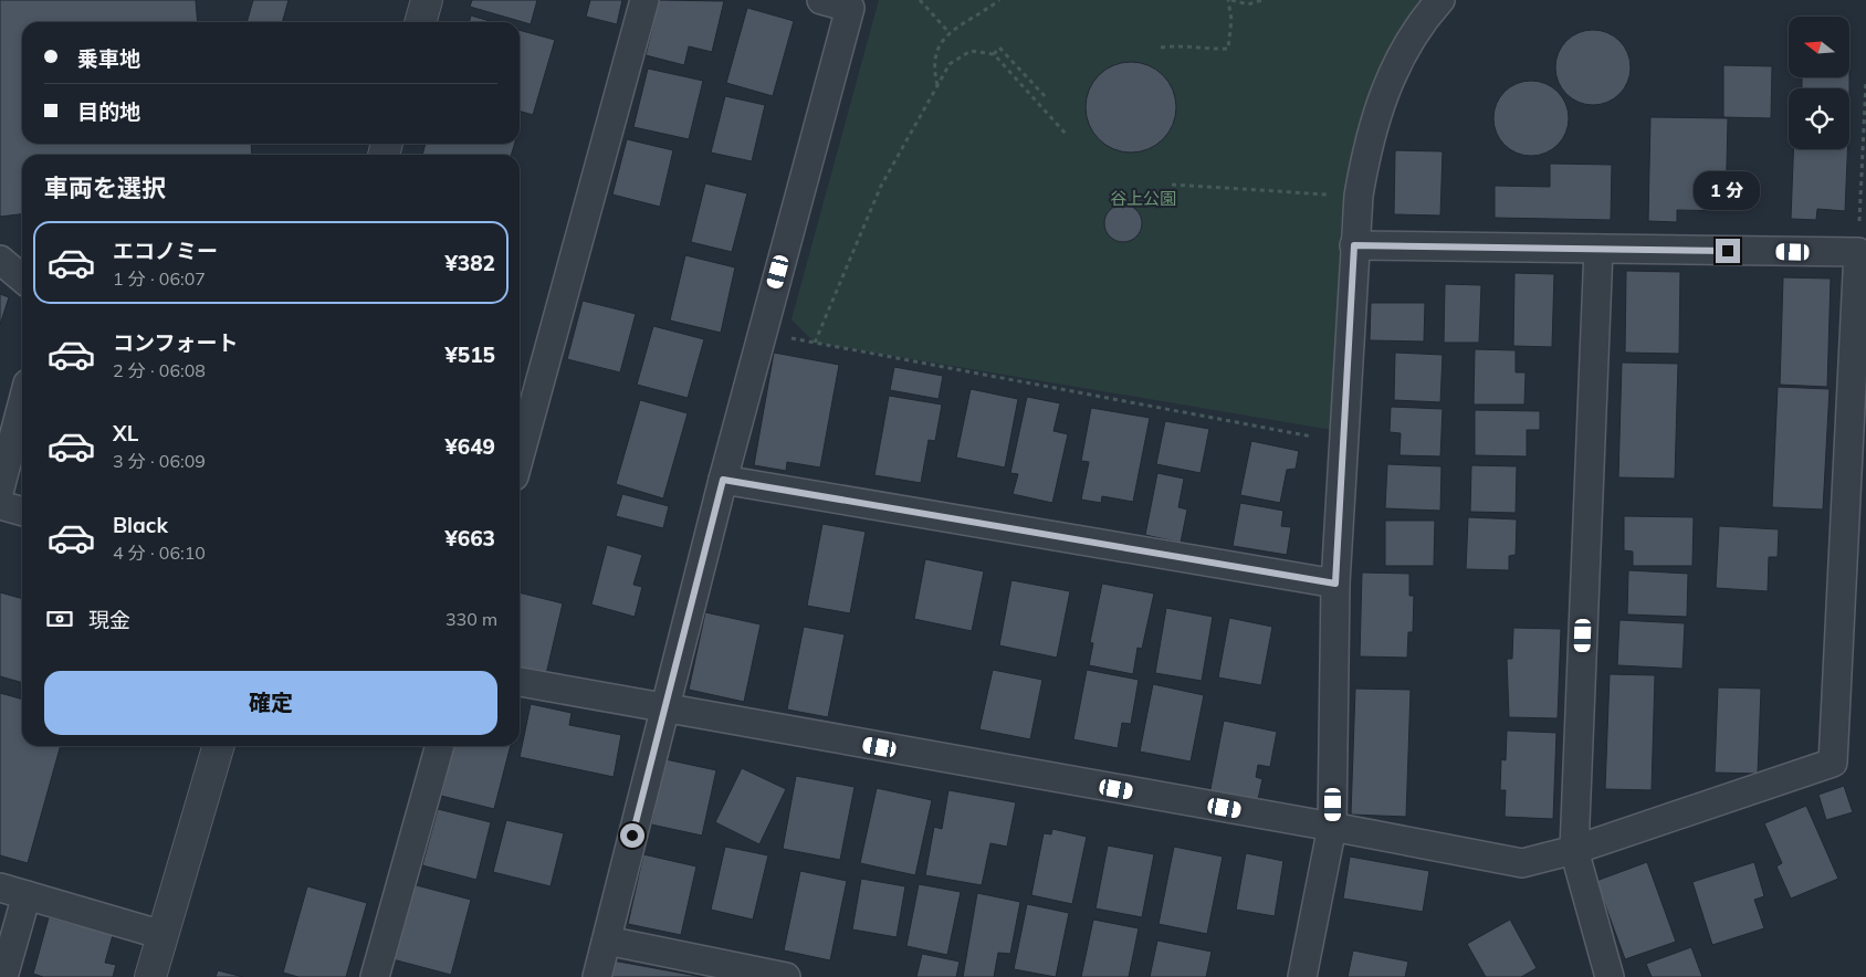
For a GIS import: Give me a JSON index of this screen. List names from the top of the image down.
{
  "parks": ["谷上公園"],
  "north": "left",
  "page": {
    "banner": ["乗車地", "目的地"],
    "heading": "車両を選択",
    "bubble": "1 分",
    "list": [
      {
        "name": "エコノミー",
        "note": "1 分 · 06:07",
        "value": "¥382"
      },
      {
        "name": "コンフォート",
        "note": "2 分 · 06:08",
        "value": "¥515"
      },
      {
        "name": "XL",
        "note": "3 分 · 06:09",
        "value": "¥649"
      },
      {
        "name": "Black",
        "note": "4 分 · 06:10",
        "value": "¥663"
      }
    ],
    "pay": ["現金", "330 m"],
    "buttons": "確定"
  }
}
